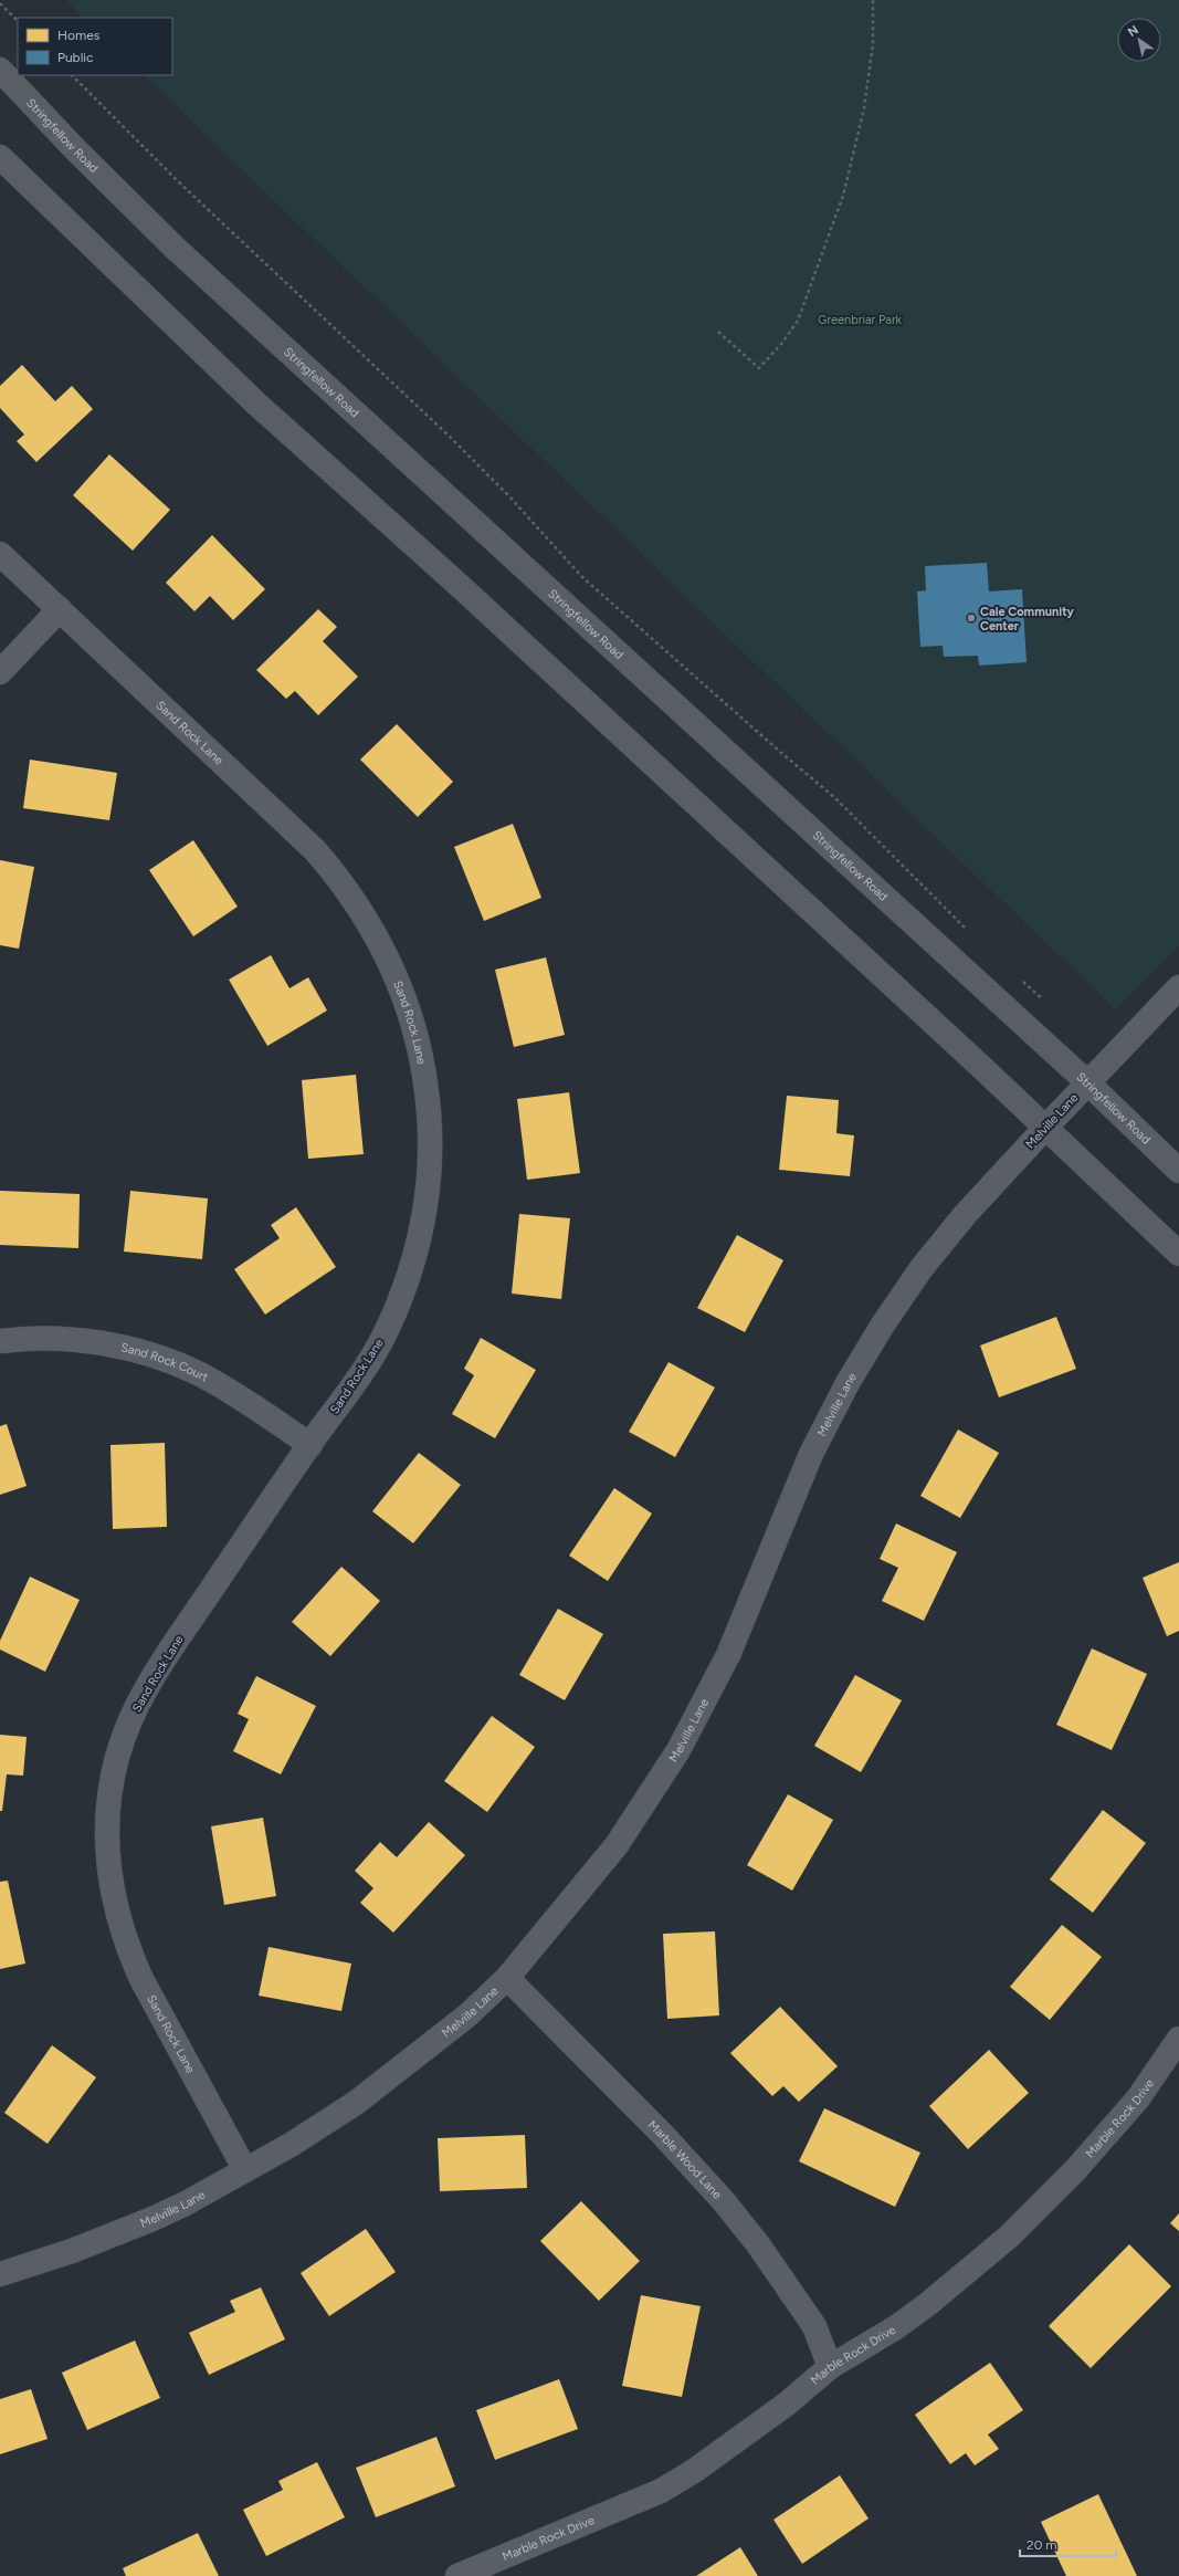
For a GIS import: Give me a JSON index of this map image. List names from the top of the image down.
{
  "streets": {
    "main road": ["Stringfellow Road"],
    "street": [
      "Sand Rock Lane",
      "Melville Lane",
      "Sand Rock Court",
      "Marble Rock Drive",
      "Marble Wood Lane"
    ]
  },
  "crossings": [
    ["Stringfellow Road", "Melville Lane"],
    ["Sand Rock Lane", "Melville Lane"],
    ["Sand Rock Lane", "Sand Rock Court"],
    ["Melville Lane", "Marble Wood Lane"],
    ["Marble Rock Drive", "Marble Wood Lane"]
  ],
  "parks": ["Greenbriar Park"],
  "places": ["Cale Community Center"],
  "legend": ["Homes", "Public"],
  "scale_bar": "20 m",
  "north": "top left"
}
